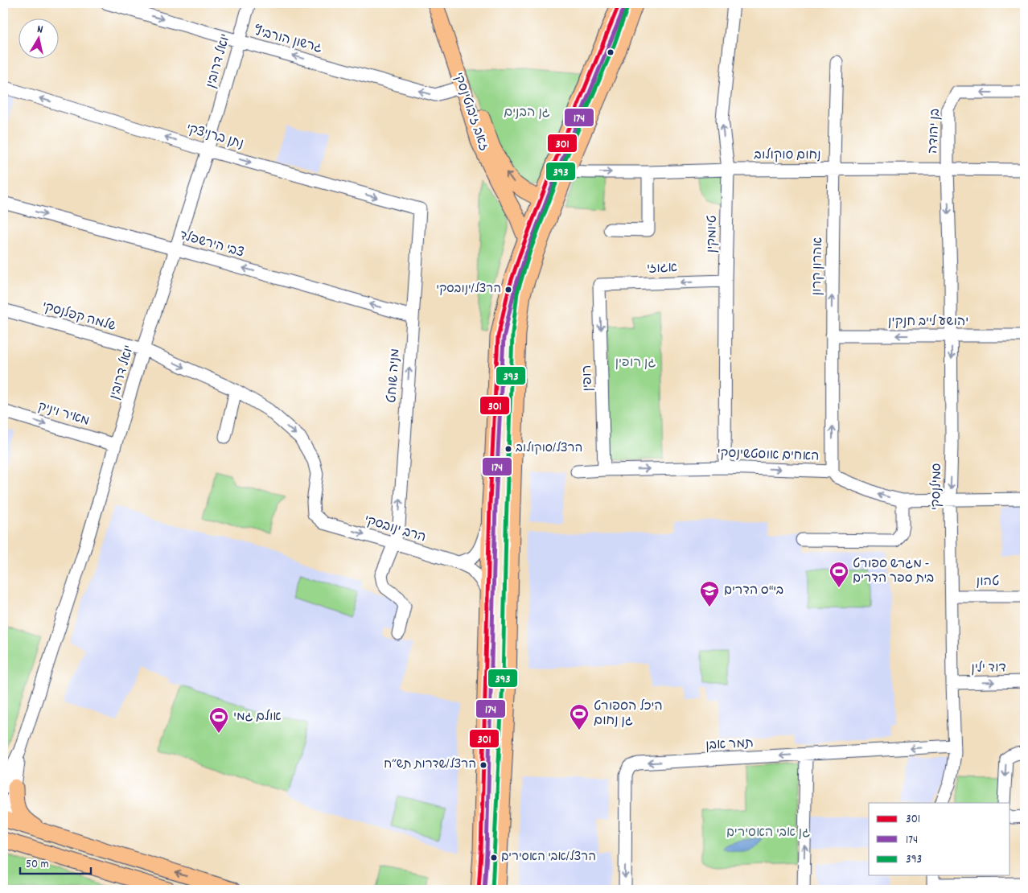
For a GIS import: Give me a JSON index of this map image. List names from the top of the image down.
{
  "streets": {
    "main road": ["זאב ז'בוטינסקי"],
    "street": [
      "גרשון הורביץ",
      "יואל דרובין",
      "בן יהודה",
      "נתן ברניצקי",
      "נחום סוקולוב",
      "טיומקין",
      "צבי הירשפלד",
      "אהרון קרון",
      "אגוזי",
      "שלמה קפלנסקי",
      "יהושע לייב חנקין",
      "מניה שוחט",
      "רופין",
      "מאיר ויניק",
      "האחים אוסטשינסקי",
      "סמילנסקי",
      "הרב ינובסקי",
      "טהון",
      "דוד ילין",
      "תמר אבן"
    ]
  },
  "crossings": [
    ["גרשון הורביץ", "יואל דרובין"],
    ["גרשון הורביץ", "זאב ז'בוטינסקי"],
    ["יואל דרובין", "נתן ברניצקי"],
    ["יואל דרובין", "צבי הירשפלד"],
    ["יואל דרובין", "שלמה קפלנסקי"],
    ["יואל דרובין", "מאיר ויניק"],
    ["בן יהודה", "נחום סוקולוב"],
    ["בן יהודה", "סמילנסקי"],
    ["נתן ברניצקי", "מניה שוחט"],
    ["נחום סוקולוב", "טיומקין"],
    ["נחום סוקולוב", "אהרון קרון"],
    ["נחום סוקולוב", "סמילנסקי"],
    ["טיומקין", "אגוזי"],
    ["טיומקין", "האחים אוסטשינסקי"],
    ["צבי הירשפלד", "מניה שוחט"],
    ["אהרון קרון", "יהושע לייב חנקין"],
    ["אהרון קרון", "האחים אוסטשינסקי"],
    ["אגוזי", "רופין"],
    ["שלמה קפלנסקי", "הרב ינובסקי"],
    ["יהושע לייב חנקין", "סמילנסקי"],
    ["מניה שוחט", "הרב ינובסקי"],
    ["רופין", "האחים אוסטשינסקי"],
    ["האחים אוסטשינסקי", "סמילנסקי"],
    ["סמילנסקי", "טהון"],
    ["סמילנסקי", "דוד ילין"],
    ["סמילנסקי", "תמר אבן"]
  ],
  "one_way": [
    "טיומקין",
    "אהרון קרון",
    "אגוזי",
    "שלמה קפלנסקי",
    "יהושע לייב חנקין",
    "מניה שוחט",
    "רופין",
    "מאיר ויניק",
    "סמילנסקי",
    "הרב ינובסקי",
    "דוד ילין"
  ],
  "parks": ["גן הבנים", "גן רופין", "גן אבי האסירים"],
  "places": {
    "other": [
      "הרצל/ינובסקי",
      "הרצל/סוקולוב",
      "הרצל/שדרות תש״ח",
      "הרצל/אבי האסירים"
    ],
    "sports": ["מגרש ספורט - בית ספר הדרים", "היכל הספורט גן נחום", "אולם גמי"],
    "school or university": ["בי\"ס הדרים"]
  },
  "lines": ["transit line 301", "transit line 393", "transit line 174"],
  "legend": ["301", "174", "393"],
  "scale_bar": "50 m",
  "north": "top"
}
